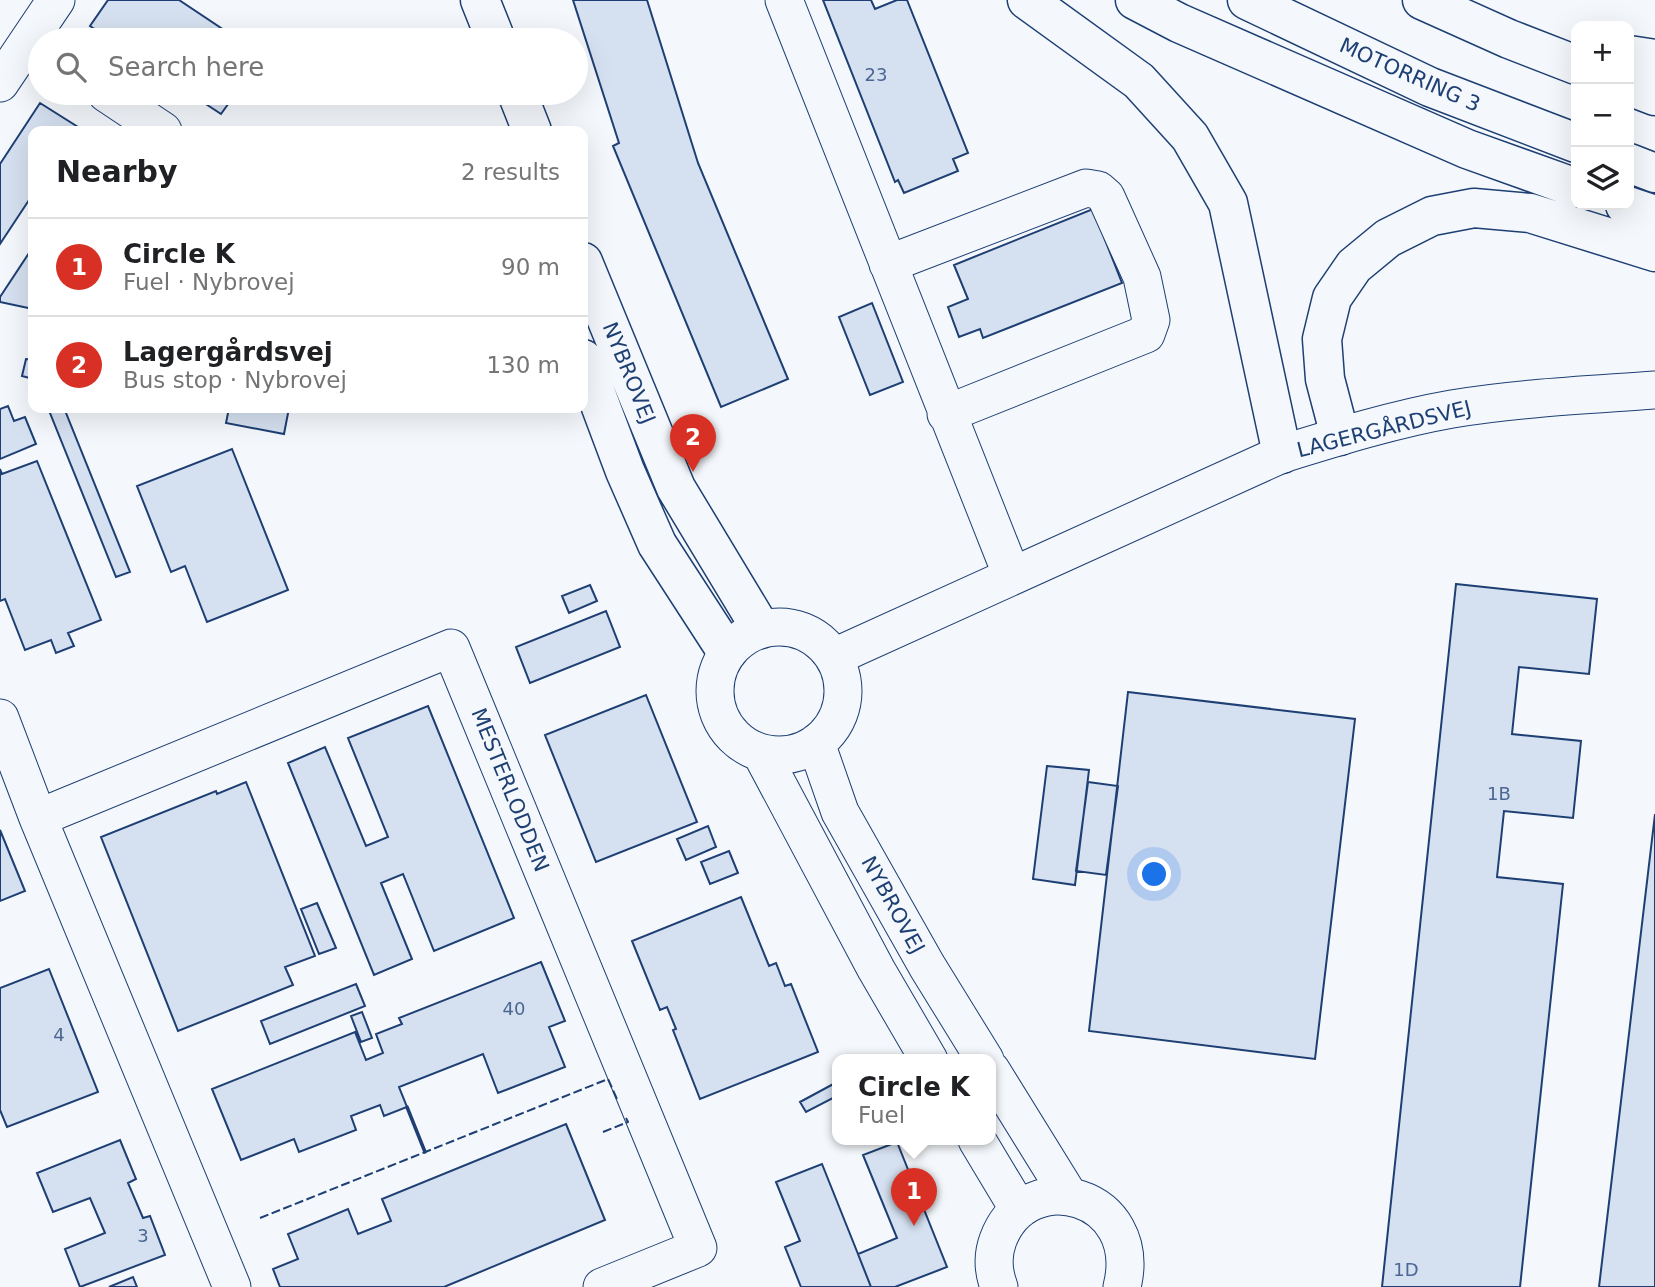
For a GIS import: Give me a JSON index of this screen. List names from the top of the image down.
{
  "streets": {
    "main road": ["MOTORRING 3", "NYBROVEJ"],
    "street": ["LAGERGÅRDSVEJ", "MESTERLODDEN"]
  },
  "crossings": [
    ["NYBROVEJ", "LAGERGÅRDSVEJ"]
  ],
  "house_numbers": [
    "23",
    "1B",
    "40",
    "4",
    "3",
    "1D"
  ],
  "page": {
    "map_buttons": ["+", "−"],
    "search": "Search here",
    "heading": ["Nearby", "2 results"],
    "list": [
      {
        "mark": "1",
        "name": "Circle K",
        "note": "Fuel · Nybrovej",
        "value": "90 m"
      },
      {
        "mark": "2",
        "name": "Lagergårdsvej",
        "note": "Bus stop · Nybrovej",
        "value": "130 m"
      }
    ],
    "pins": ["2", "1"],
    "popup": ["Circle K", "Fuel"]
  }
}
